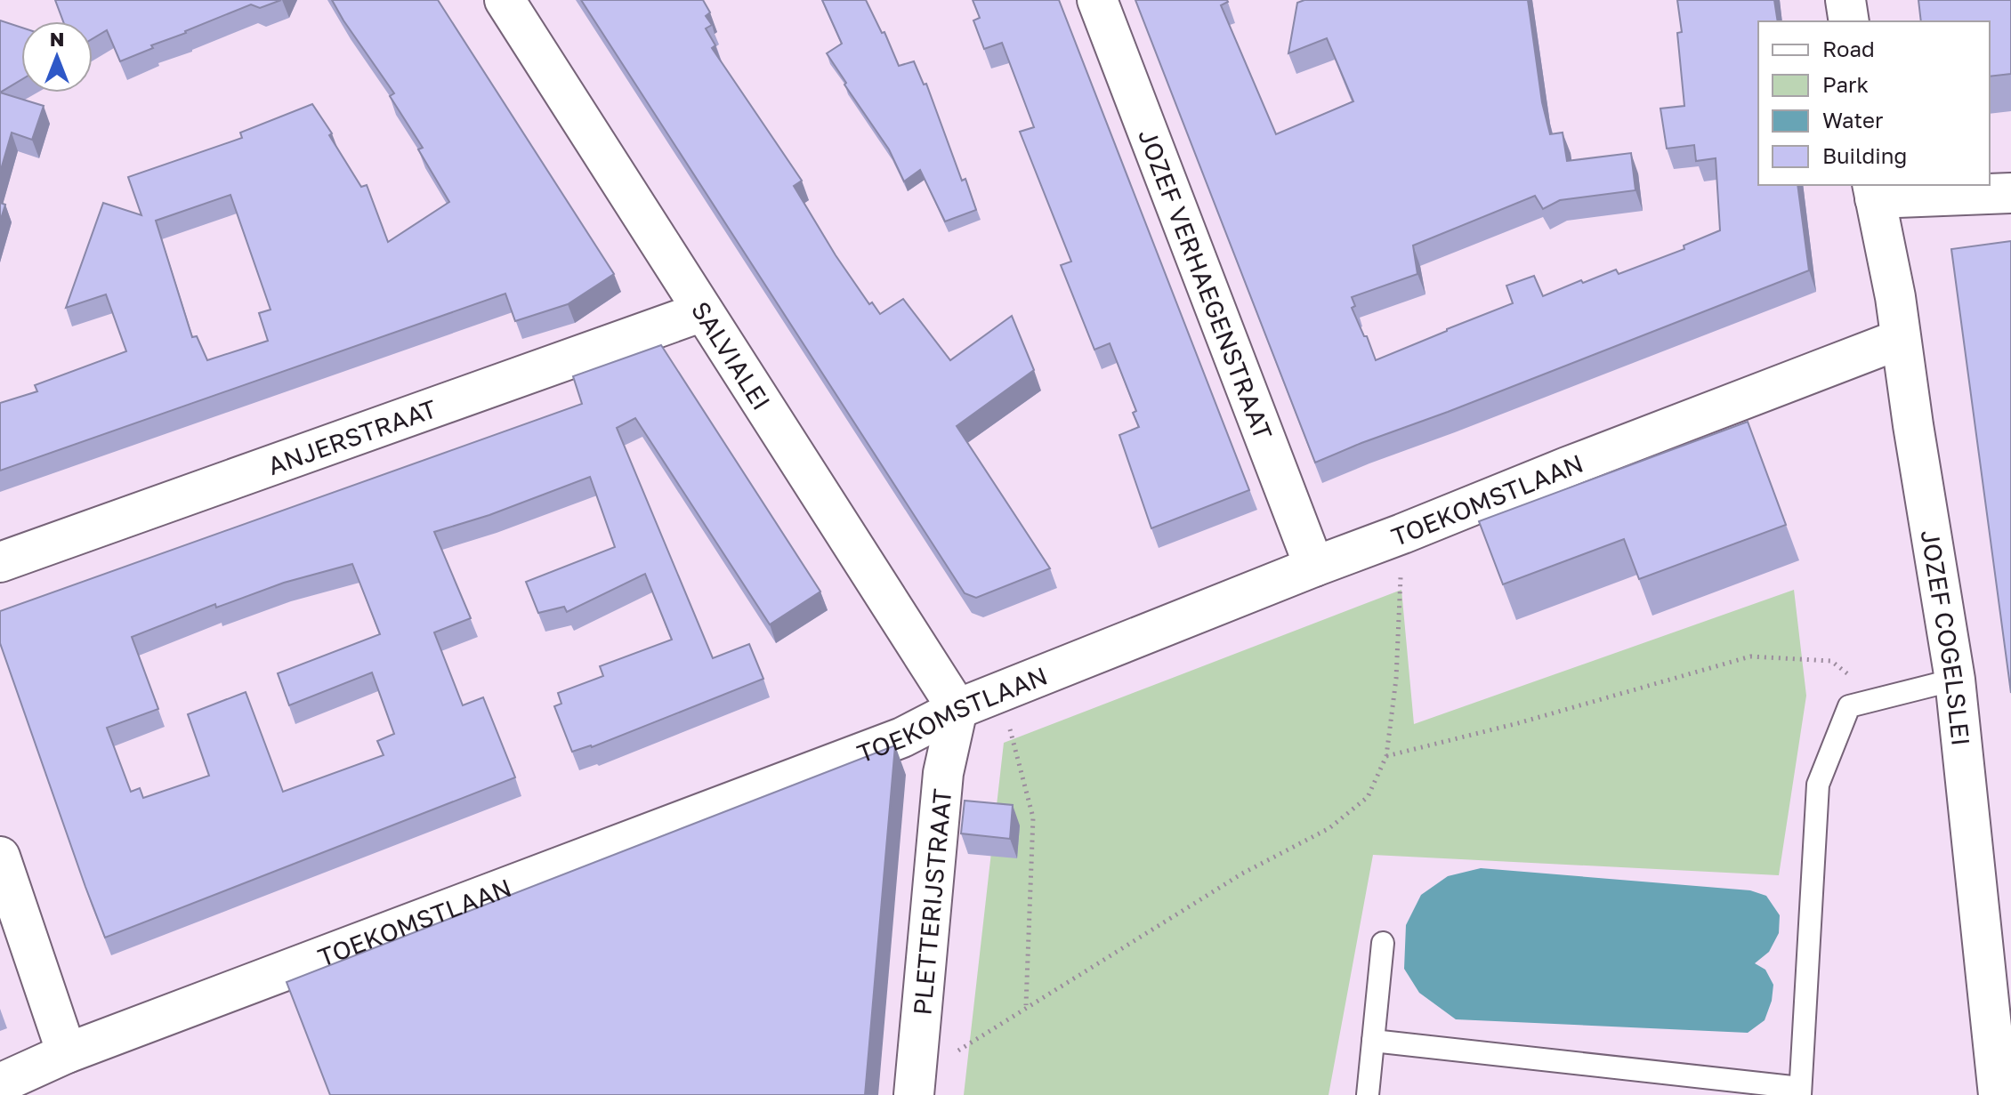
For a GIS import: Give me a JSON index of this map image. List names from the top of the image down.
{
  "streets": {
    "street": [
      "JOZEF VERHAEGENSTRAAT",
      "SALVIALEI",
      "ANJERSTRAAT",
      "TOEKOMSTLAAN",
      "JOZEF COGELSLEI",
      "PLETTERIJSTRAAT"
    ]
  },
  "crossings": [
    ["JOZEF VERHAEGENSTRAAT", "TOEKOMSTLAAN"],
    ["SALVIALEI", "ANJERSTRAAT"],
    ["SALVIALEI", "TOEKOMSTLAAN"],
    ["SALVIALEI", "PLETTERIJSTRAAT"],
    ["TOEKOMSTLAAN", "JOZEF COGELSLEI"],
    ["TOEKOMSTLAAN", "PLETTERIJSTRAAT"]
  ],
  "legend": [
    "Road",
    "Park",
    "Water",
    "Building"
  ],
  "north": "top"
}
